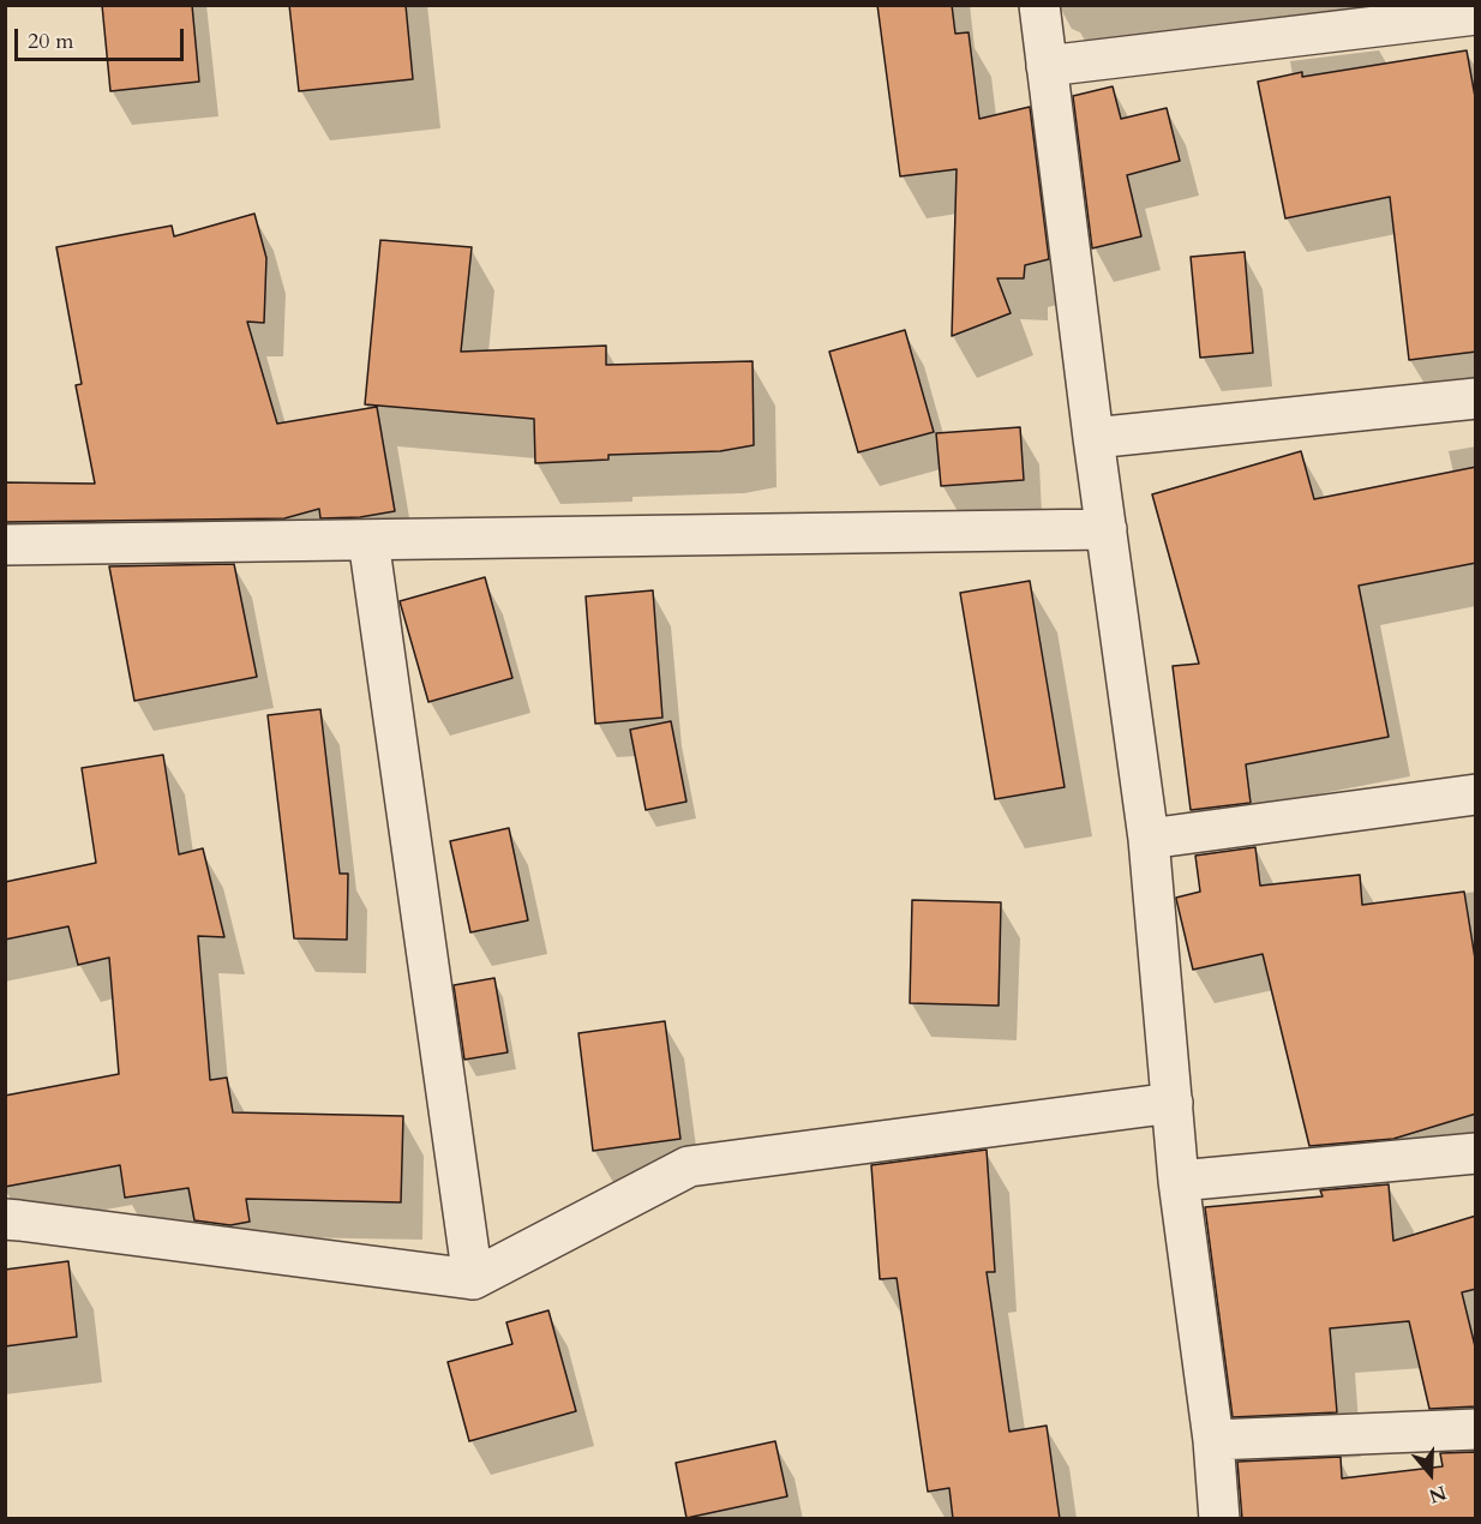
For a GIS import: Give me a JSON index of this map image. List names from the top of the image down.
{
  "scale_bar": "20 m",
  "north": "bottom"
}
